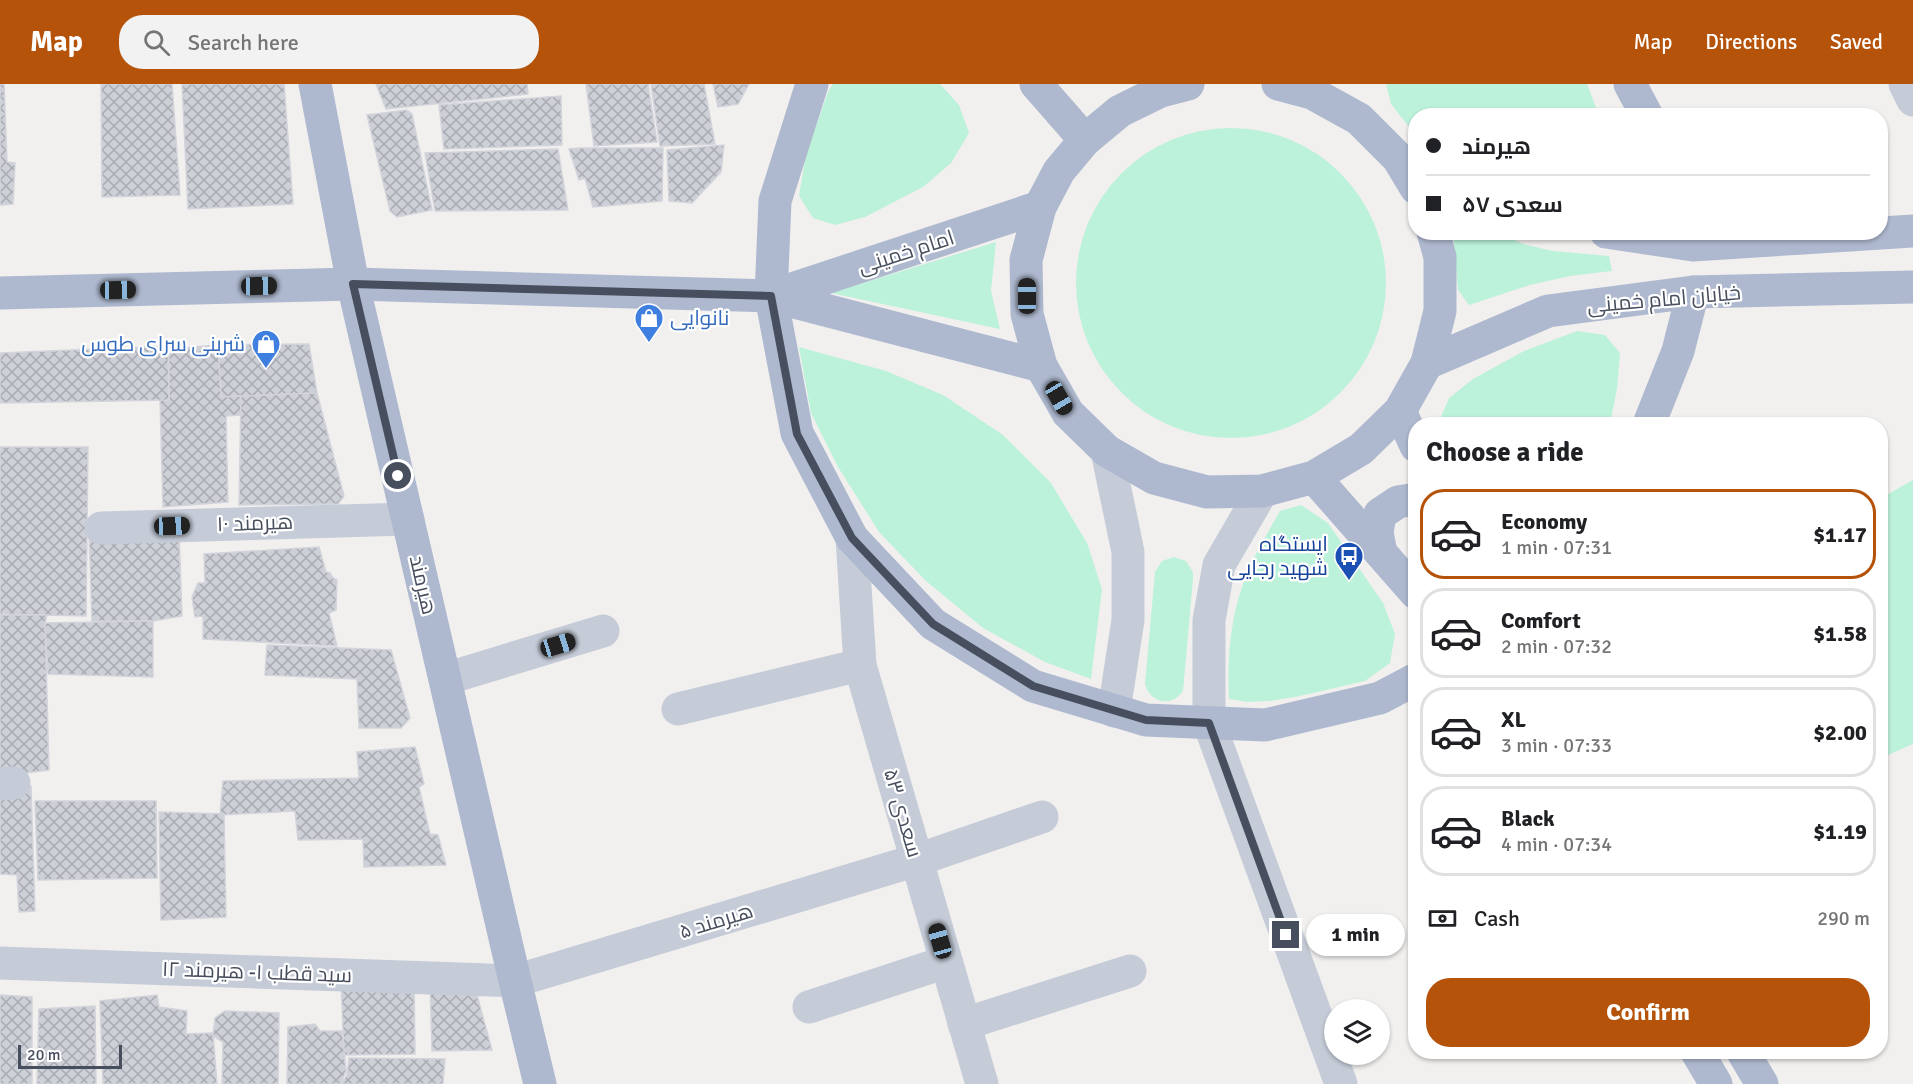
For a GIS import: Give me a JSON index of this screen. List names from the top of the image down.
{
  "streets": {
    "main road": ["امام خمینی", "خیابان امام خمینی", "هیرمند"],
    "street": [
      "هیرمند ۱۰",
      "سعدی ۵۳",
      "هیرمند ۵",
      "سید قطب ۱- هیرمند ۱۲"
    ]
  },
  "crossings": [
    ["امام خمینی", "هیرمند"],
    ["هیرمند ۱۰", "هیرمند"],
    ["هیرمند", "هیرمند ۵"],
    ["هیرمند", "سید قطب ۱- هیرمند ۱۲"],
    ["سعدی ۵۳", "هیرمند ۵"],
    ["هیرمند ۵", "سید قطب ۱- هیرمند ۱۲"]
  ],
  "places": {
    "shop": ["نانوایی", "شرینی سرای طوس"],
    "bus stop": ["ایستگاه شهید رجایی"]
  },
  "scale_bar": "20 m",
  "page": {
    "header": "Map",
    "search": "Search here",
    "nav": ["Map", "Directions", "Saved"],
    "banner": ["هیرمند", "سعدی ۵۷"],
    "heading": "Choose a ride",
    "list": [
      {
        "name": "Economy",
        "note": "1 min · 07:31",
        "value": "$1.17"
      },
      {
        "name": "Comfort",
        "note": "2 min · 07:32",
        "value": "$1.58"
      },
      {
        "name": "XL",
        "note": "3 min · 07:33",
        "value": "$2.00"
      },
      {
        "name": "Black",
        "note": "4 min · 07:34",
        "value": "$1.19"
      }
    ],
    "pay": ["Cash", "290 m"],
    "bubble": "1 min",
    "buttons": "Confirm",
    "scale": "20 m"
  }
}
